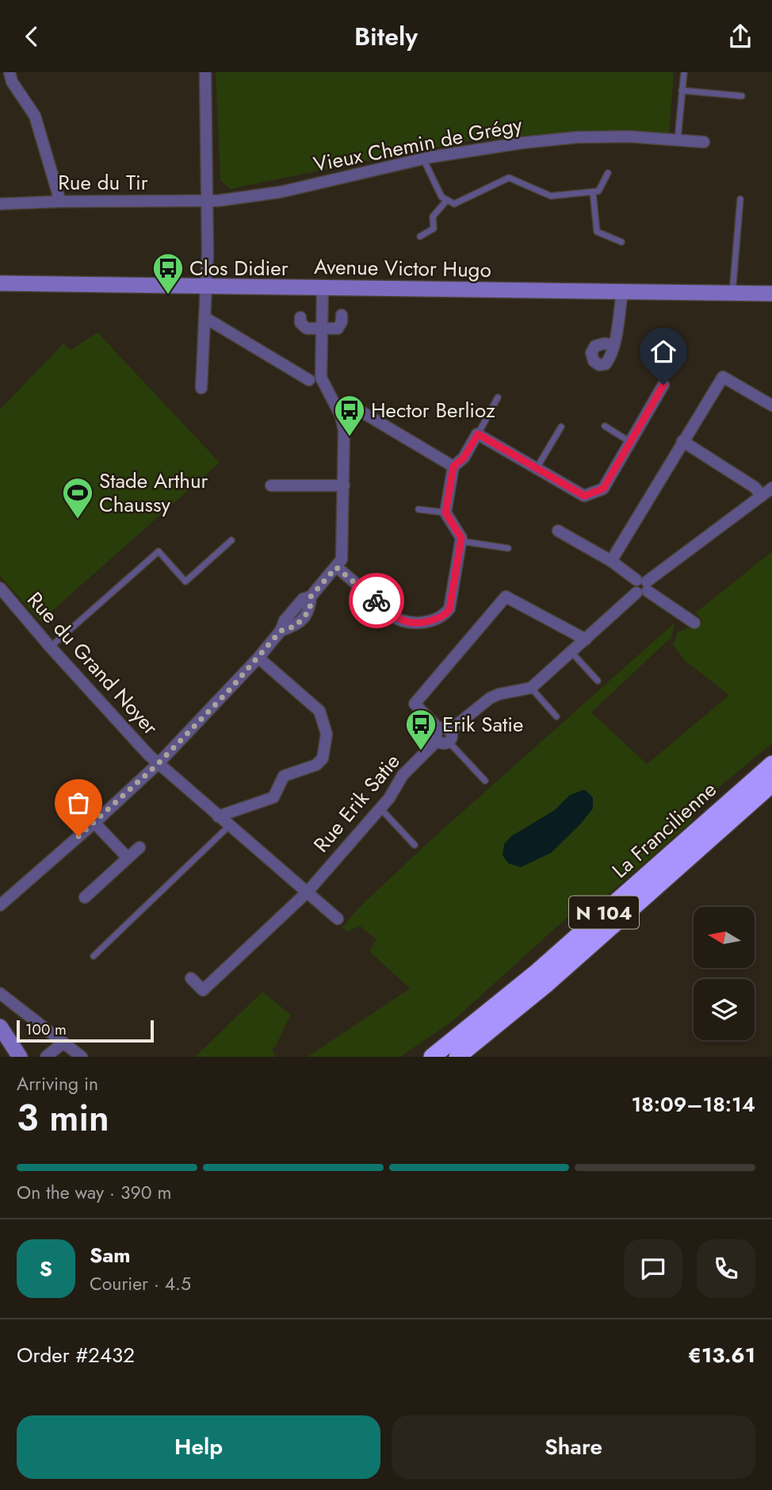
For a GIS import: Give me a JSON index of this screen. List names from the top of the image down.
{
  "streets": {
    "highway": ["La Francilienne", "N 104"],
    "main road": ["Avenue Victor Hugo"],
    "street": [
      "Vieux Chemin de Grégy",
      "Rue du Tir",
      "Rue du Grand Noyer",
      "Rue Erik Satie"
    ]
  },
  "crossings": [
    ["Vieux Chemin de Grégy", "Rue du Tir"]
  ],
  "places": {
    "bus stop": ["Clos Didier", "Hector Berlioz", "Erik Satie"],
    "sports": ["Stade Arthur Chaussy"]
  },
  "scale_bar": "100 m",
  "north": "left",
  "page": {
    "header": "Bitely",
    "scale": "100 m",
    "heading": ["3 min", "Arriving in", "18:09–18:14"],
    "panel": [
      "Sam",
      "Courier · 4.5",
      "Order #2432",
      "€13.61"
    ],
    "bar": "On the way · 390 m",
    "round": "S",
    "buttons": ["Help", "Share"]
  }
}
